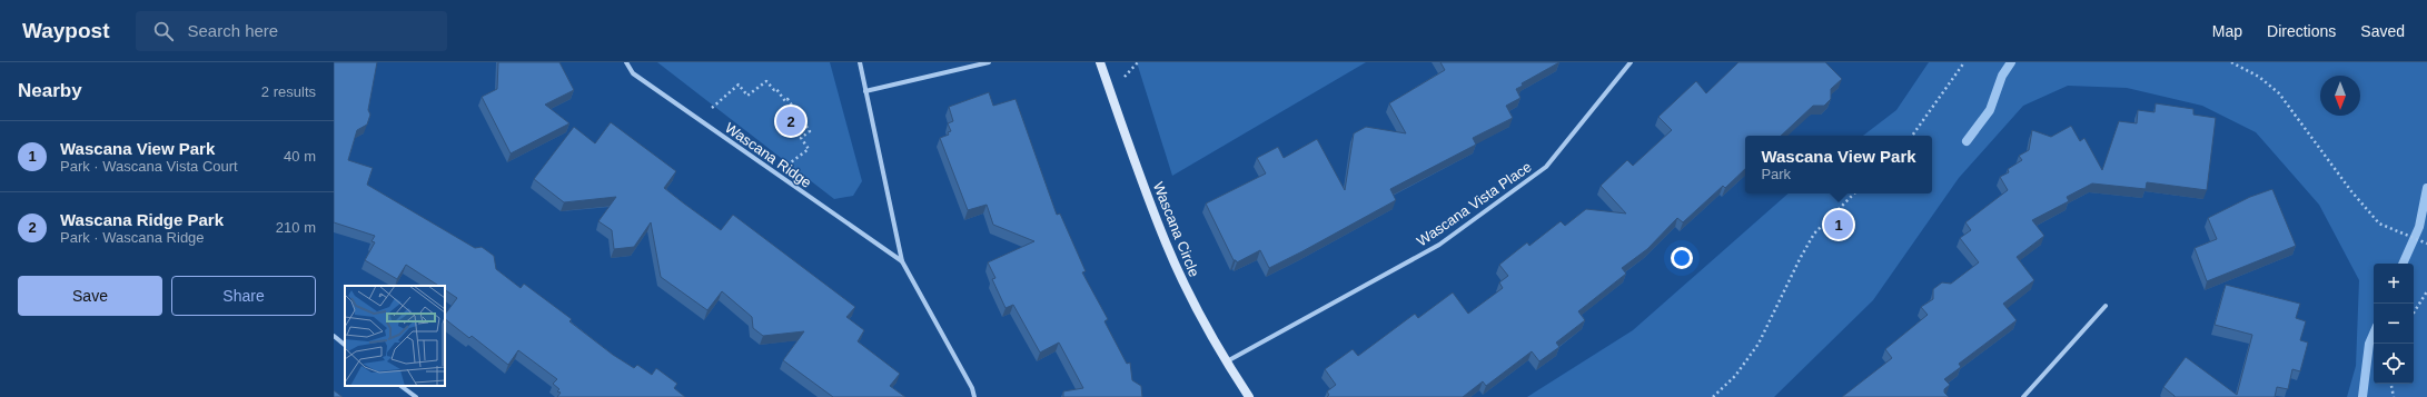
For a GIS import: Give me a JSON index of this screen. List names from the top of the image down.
{
  "streets": {
    "street": ["Wascana Ridge", "Wascana Vista Place", "Wascana Circle"]
  },
  "crossings": [
    ["Wascana Vista Place", "Wascana Circle"]
  ],
  "north": "bottom",
  "page": {
    "header": "Waypost",
    "search": "Search here",
    "nav": ["Map", "Directions", "Saved"],
    "heading": ["Nearby", "2 results"],
    "pins": ["2", "1"],
    "list": [
      {
        "mark": "1",
        "name": "Wascana View Park",
        "note": "Park · Wascana Vista Court",
        "value": "40 m"
      },
      {
        "mark": "2",
        "name": "Wascana Ridge Park",
        "note": "Park · Wascana Ridge",
        "value": "210 m"
      }
    ],
    "popup": ["Wascana View Park", "Park"],
    "buttons": ["Save", "Share"],
    "map_buttons": ["+", "−"]
  }
}
